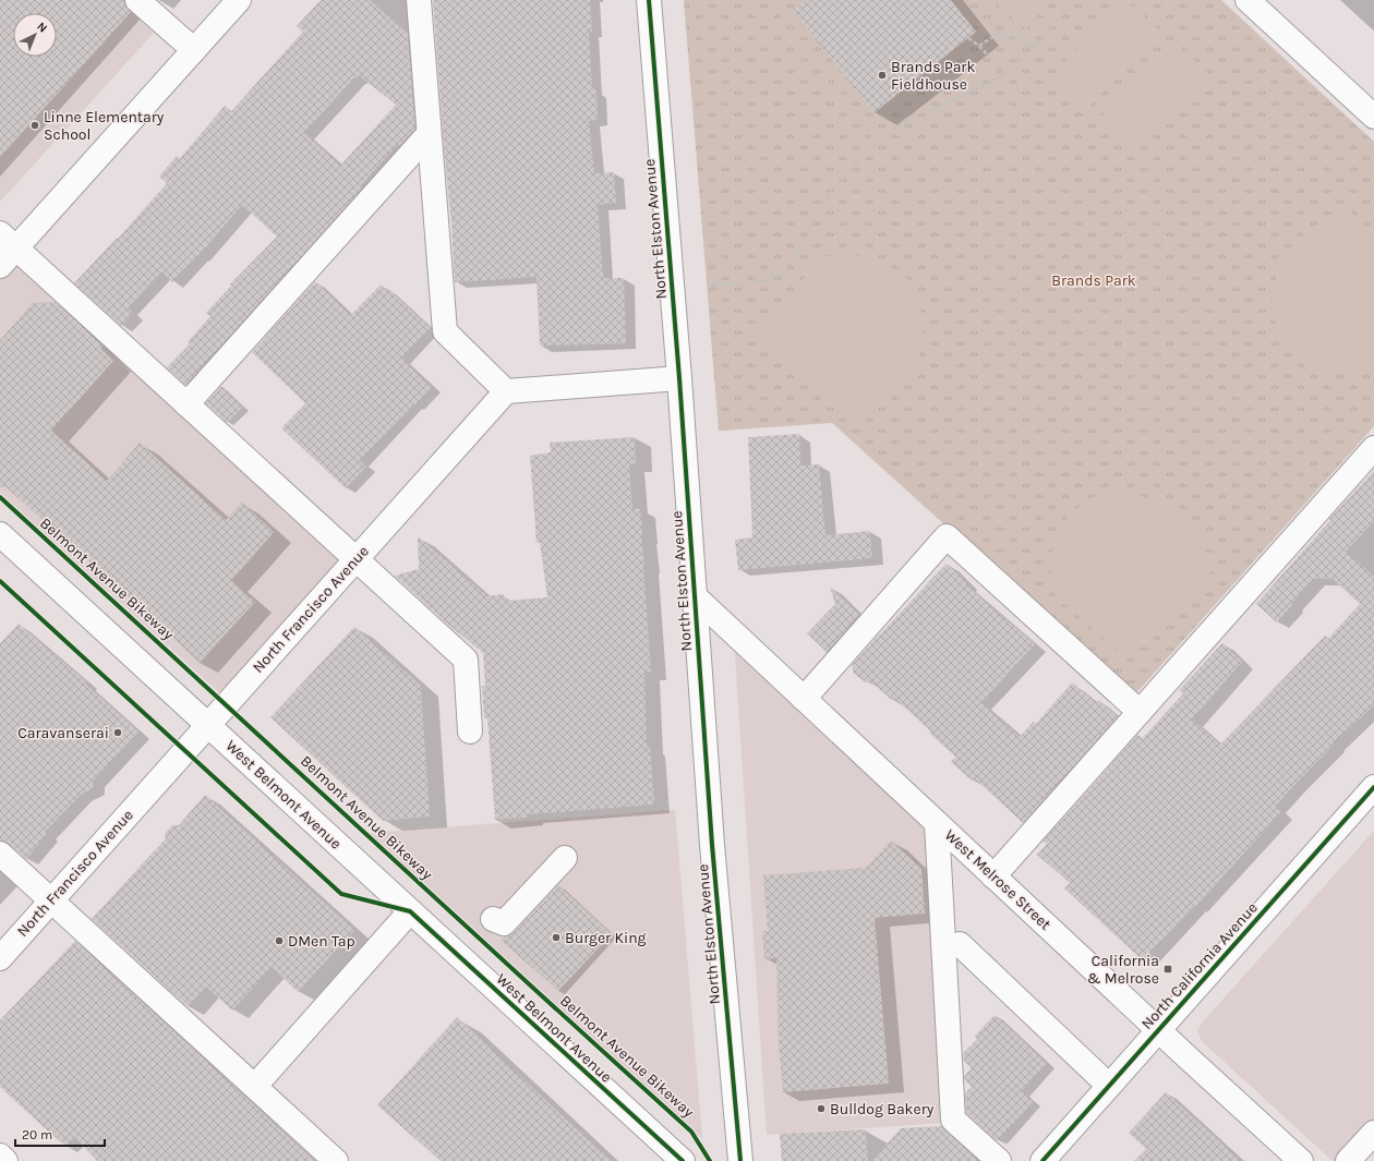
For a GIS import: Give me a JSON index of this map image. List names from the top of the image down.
{
  "streets": {
    "street": [
      "North Elston Avenue",
      "North Francisco Avenue",
      "West Belmont Avenue",
      "West Melrose Street",
      "North California Avenue"
    ],
    "cycle path": ["Belmont Avenue Bikeway"]
  },
  "crossings": [
    ["North Elston Avenue", "West Melrose Street"],
    ["North Francisco Avenue", "West Belmont Avenue"],
    ["West Melrose Street", "North California Avenue"]
  ],
  "parks": ["Brands Park"],
  "places": {
    "other": [
      "Brands Park Fieldhouse",
      "Linne Elementary School",
      "Caravanserai",
      "Burger King",
      "DMen Tap",
      "Bulldog Bakery"
    ],
    "transit": ["California & Melrose"]
  },
  "scale_bar": "20 m",
  "north": "top right"
}
